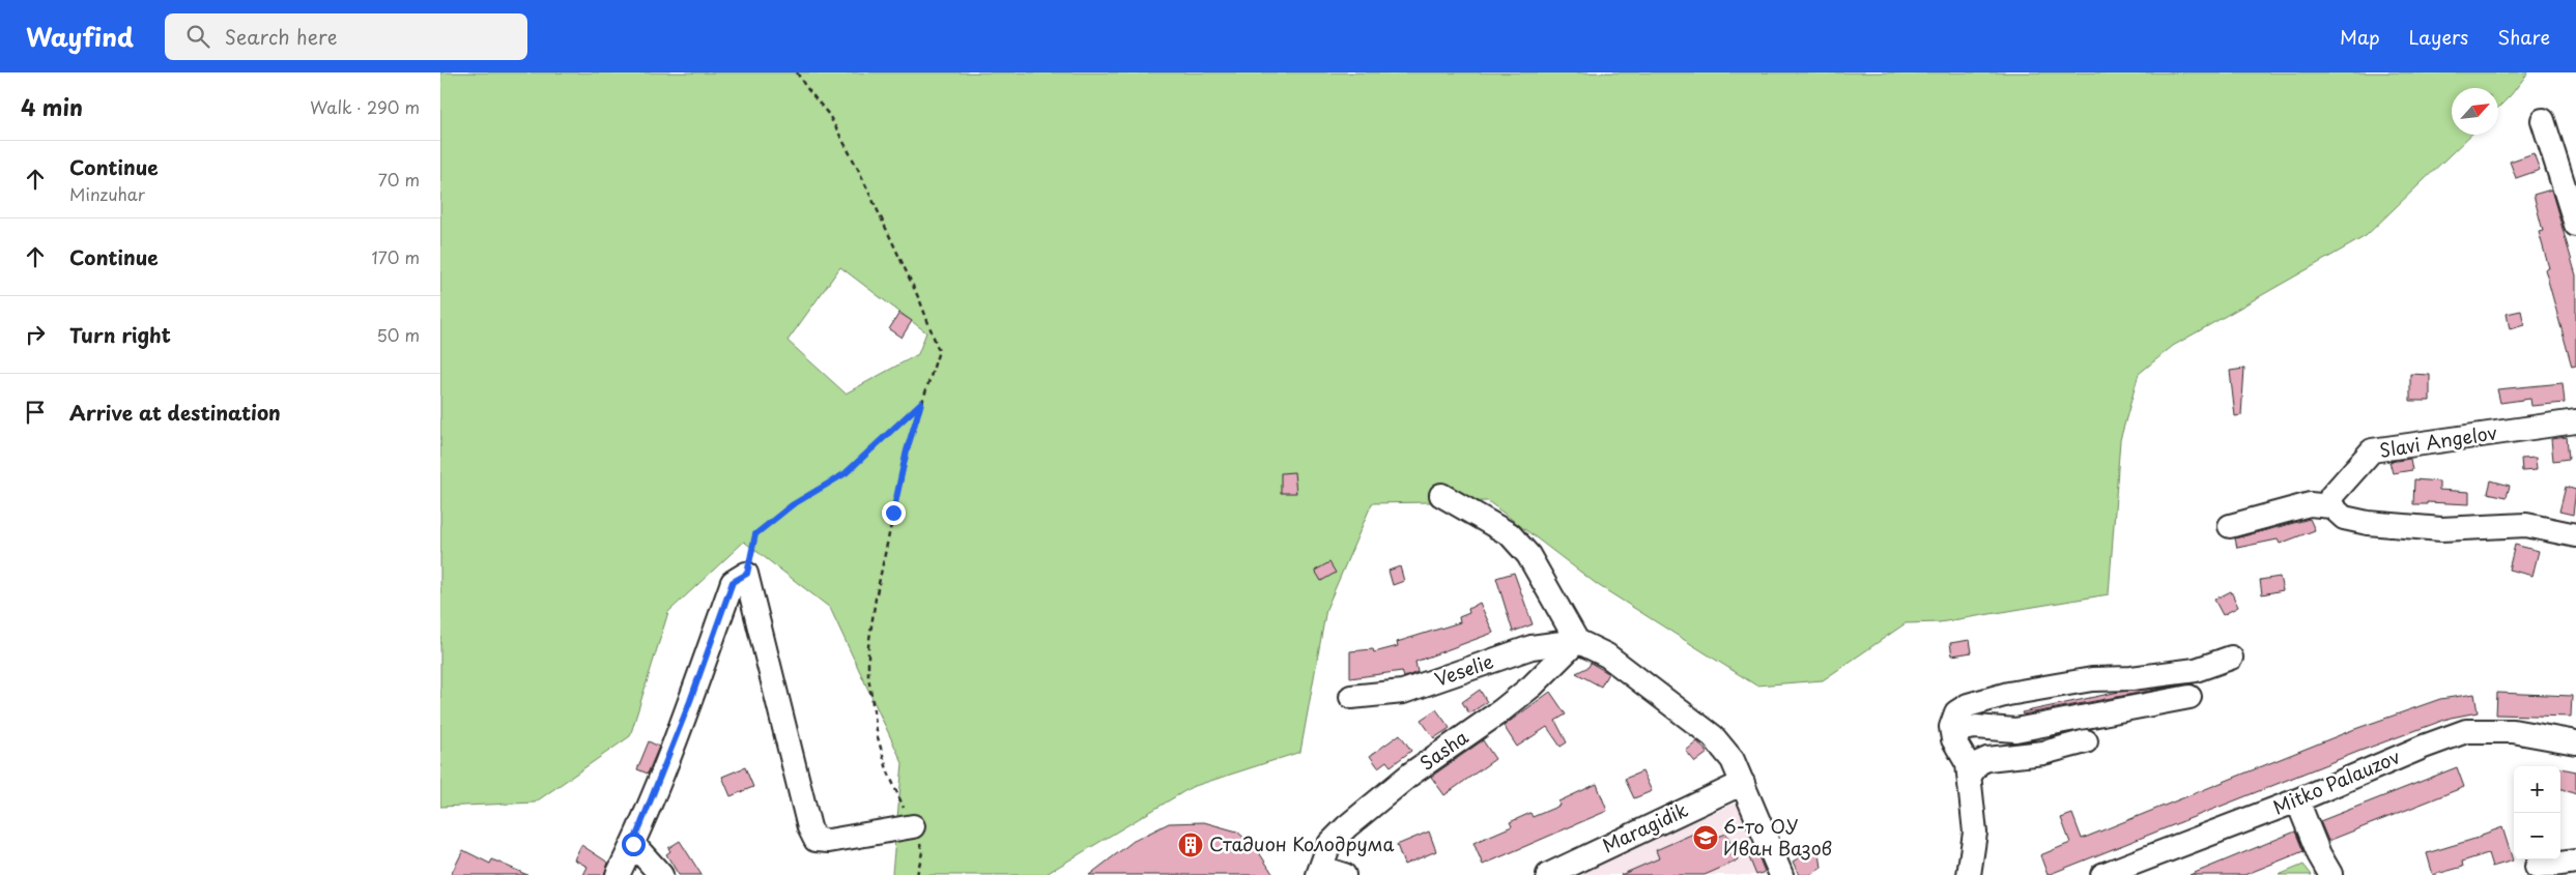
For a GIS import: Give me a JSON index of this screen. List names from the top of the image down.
{
  "streets": {
    "street": [
      "Slavi Angelov",
      "Veselie",
      "Sasha",
      "Mitko Palauzov",
      "Maragidik"
    ]
  },
  "crossings": [
    ["Veselie", "Sasha"]
  ],
  "places": {
    "school or university": ["6-то ОУ Иван Вазов"],
    "building": ["Стадион Колодрума"]
  },
  "north": "top right",
  "page": {
    "header": "Wayfind",
    "search": "Search here",
    "nav": ["Map", "Layers", "Share"],
    "heading": ["4 min", "Walk · 290 m"],
    "list": [
      ["Continue", "Minzuhar", "70 m"],
      ["Continue", "170 m"],
      ["Turn right", "50 m"],
      "Arrive at destination"
    ],
    "map_buttons": ["+", "−"]
  }
}
